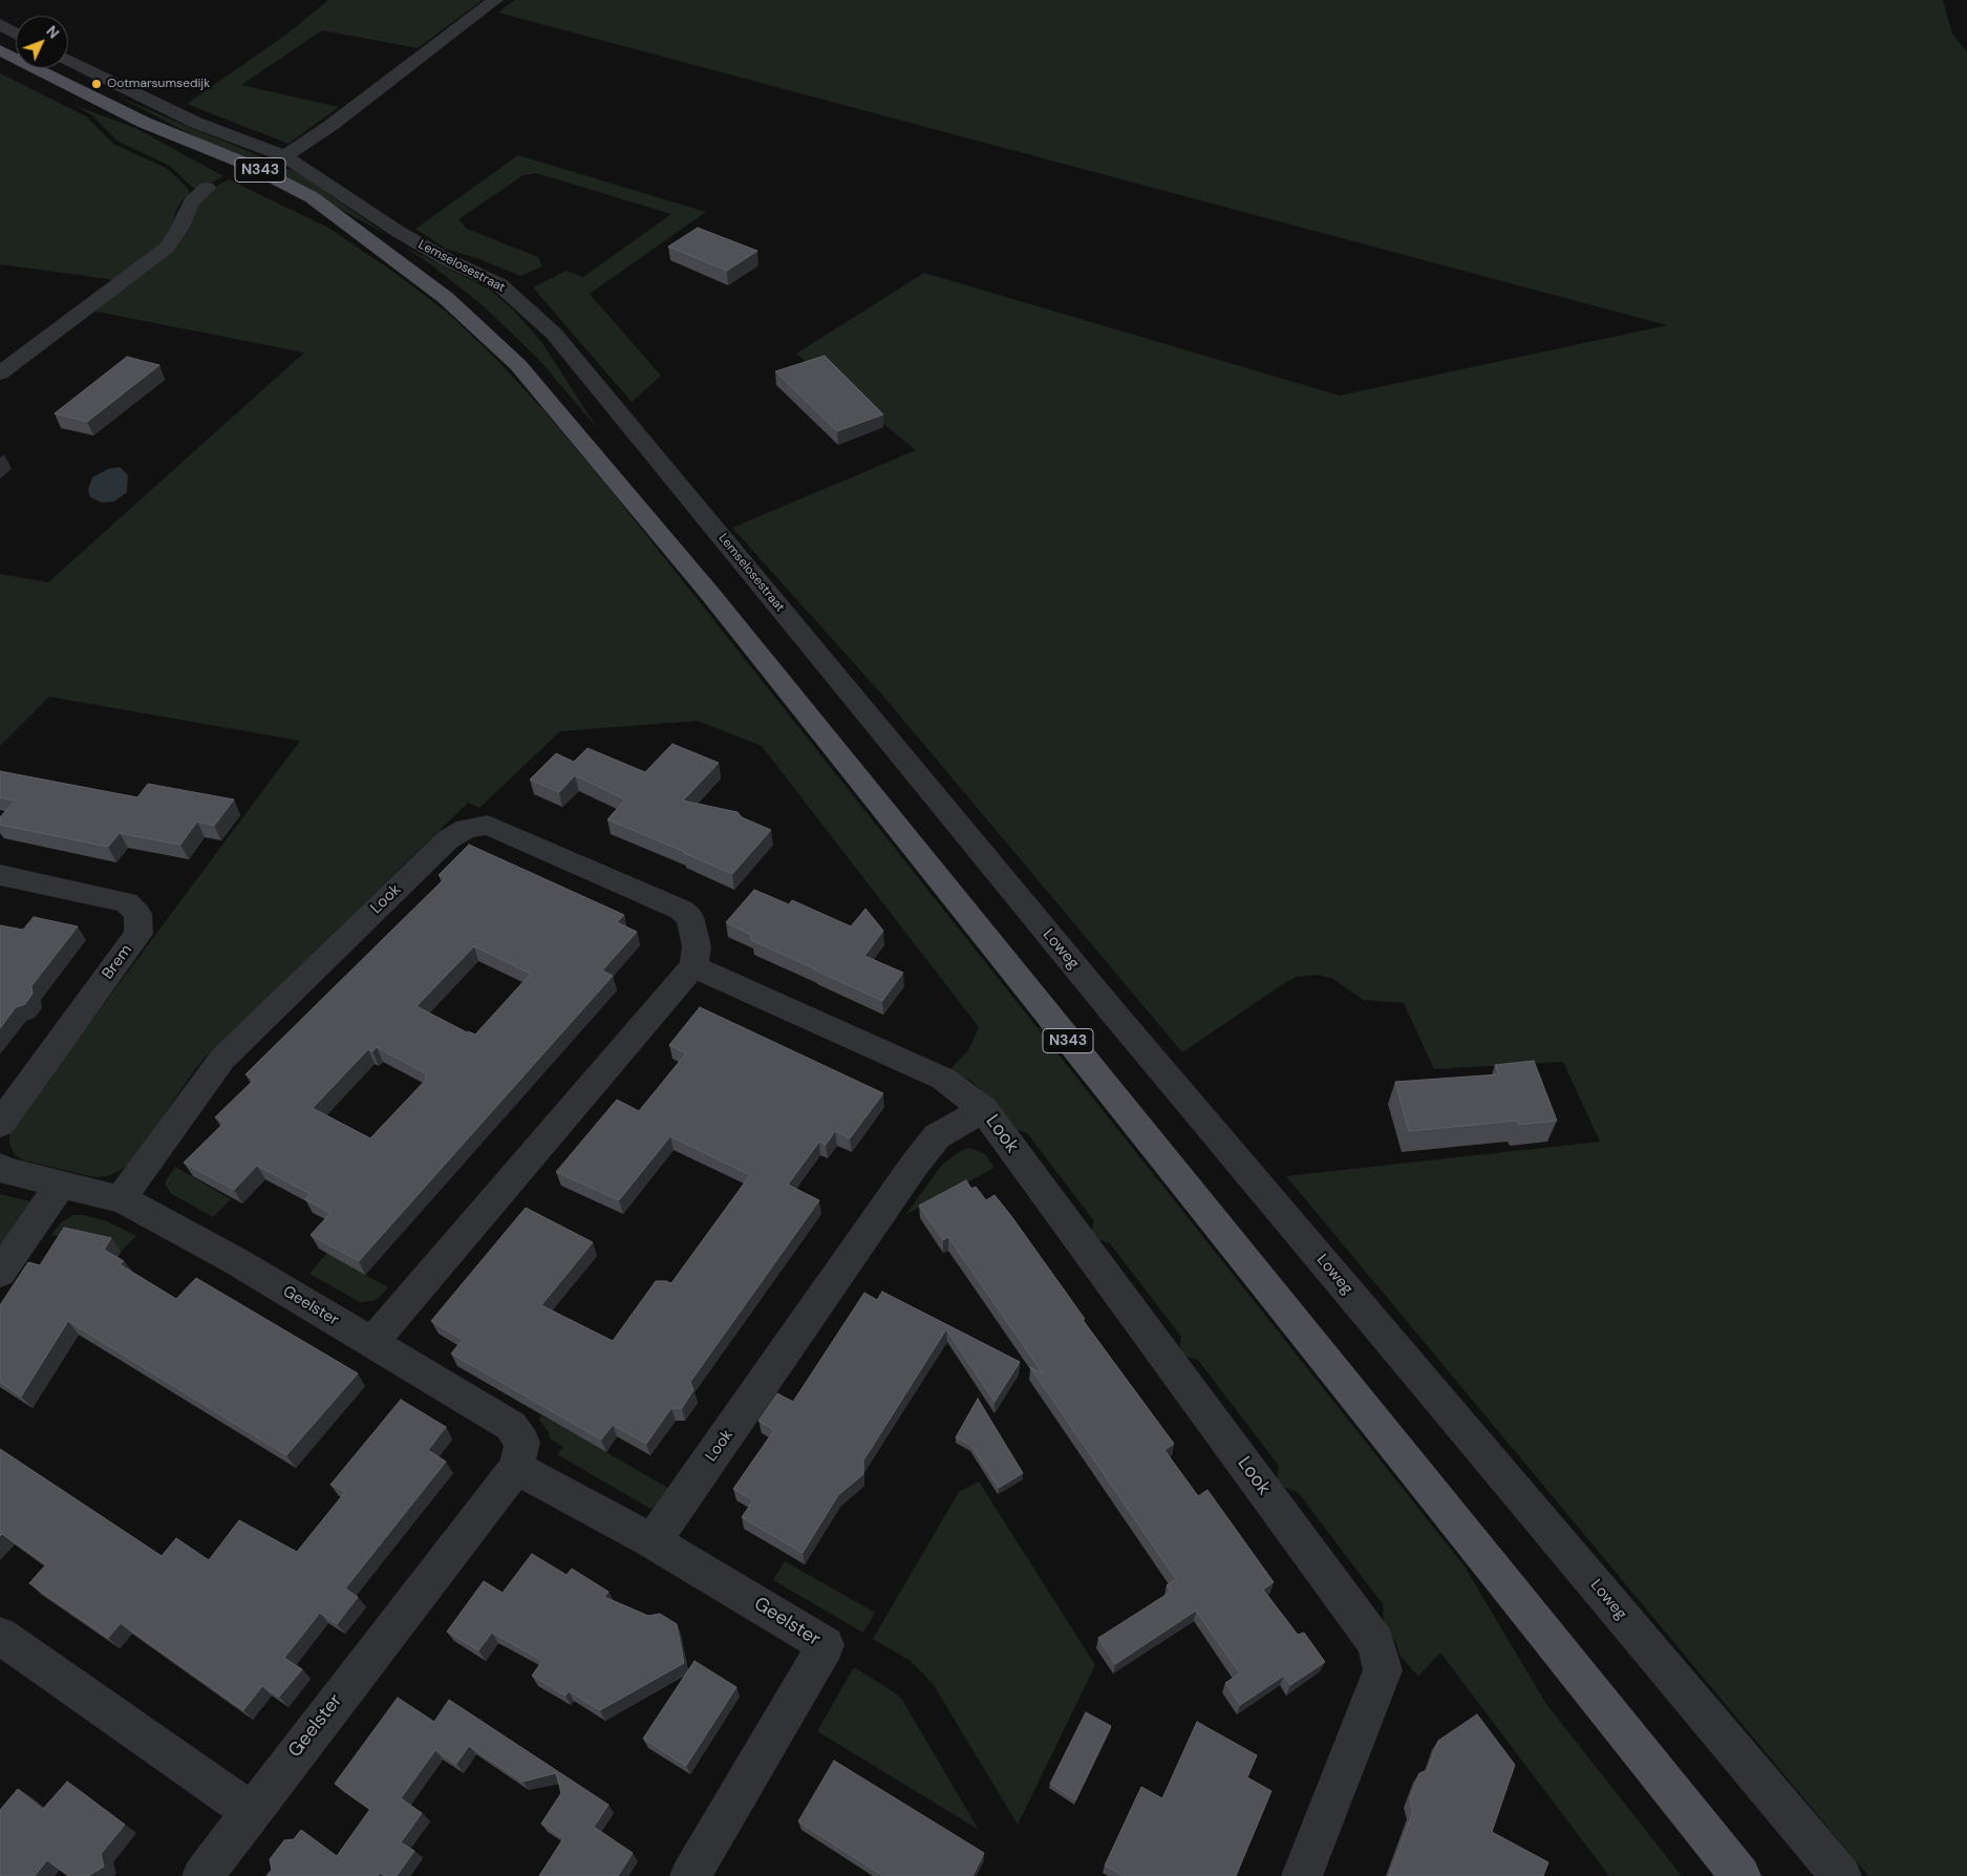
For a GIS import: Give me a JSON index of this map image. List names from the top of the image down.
{
  "streets": {
    "main road": ["N343"],
    "street": [
      "Lemselosestraat",
      "Look",
      "Loweg",
      "Brem",
      "Geelster"
    ]
  },
  "crossings": [
    ["Lemselosestraat", "Loweg"],
    ["Look", "Geelster"]
  ],
  "places": ["Ootmarsumsedijk"],
  "north": "top right"
}
